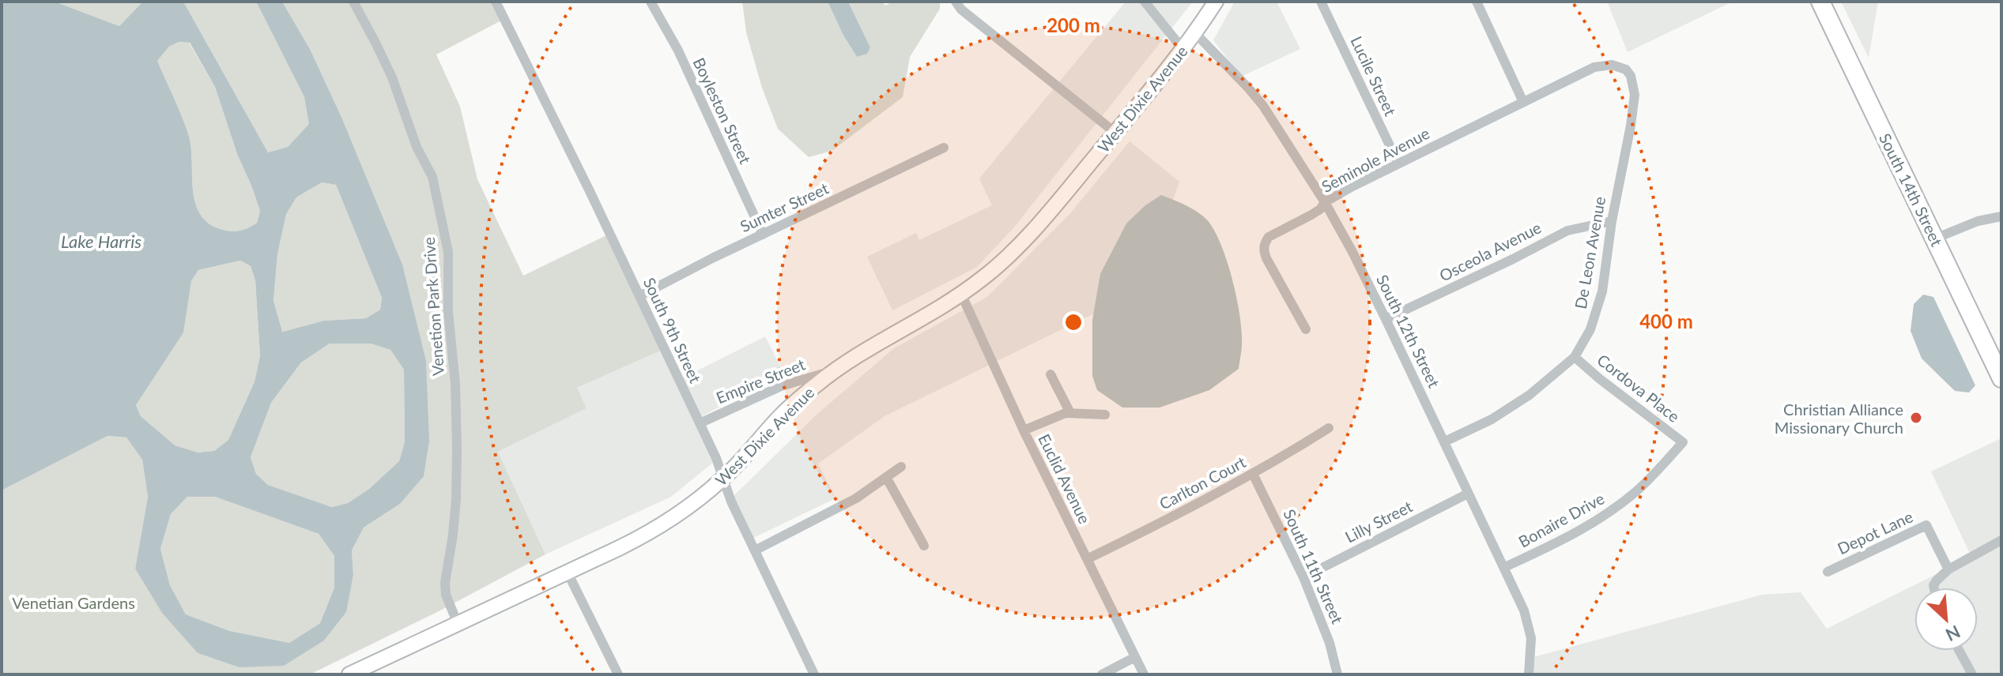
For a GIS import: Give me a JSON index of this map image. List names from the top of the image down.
{
  "streets": {
    "highway": ["South 14th Street"],
    "main road": ["West Dixie Avenue"],
    "street": [
      "Lucile Street",
      "Boyleston Street",
      "Seminole Avenue",
      "Sumter Street",
      "Osceola Avenue",
      "De Leon Avenue",
      "Venetion Park Drive",
      "South 9th Street",
      "South 12th Street",
      "Empire Street",
      "Cordova Place",
      "Euclid Avenue",
      "Carlton Court",
      "Bonaire Drive",
      "Lilly Street",
      "Depot Lane",
      "South 11th Street"
    ]
  },
  "crossings": [
    ["Lucile Street", "Seminole Avenue"],
    ["West Dixie Avenue", "Venetion Park Drive"],
    ["West Dixie Avenue", "South 9th Street"],
    ["West Dixie Avenue", "South 12th Street"],
    ["West Dixie Avenue", "Empire Street"],
    ["West Dixie Avenue", "Euclid Avenue"],
    ["Boyleston Street", "Sumter Street"],
    ["Seminole Avenue", "De Leon Avenue"],
    ["Seminole Avenue", "South 12th Street"],
    ["Sumter Street", "South 9th Street"],
    ["Osceola Avenue", "De Leon Avenue"],
    ["Osceola Avenue", "South 12th Street"],
    ["De Leon Avenue", "South 12th Street"],
    ["De Leon Avenue", "Cordova Place"],
    ["South 9th Street", "Empire Street"],
    ["South 12th Street", "Bonaire Drive"],
    ["South 12th Street", "Lilly Street"],
    ["Cordova Place", "Bonaire Drive"],
    ["Euclid Avenue", "Carlton Court"],
    ["Carlton Court", "South 11th Street"],
    ["Lilly Street", "South 11th Street"]
  ],
  "water": ["Lake Harris"],
  "parks": ["Venetian Gardens"],
  "places": ["Christian Alliance Missionary Church"],
  "north": "bottom right",
  "rings": ["200 m", "400 m"]
}
